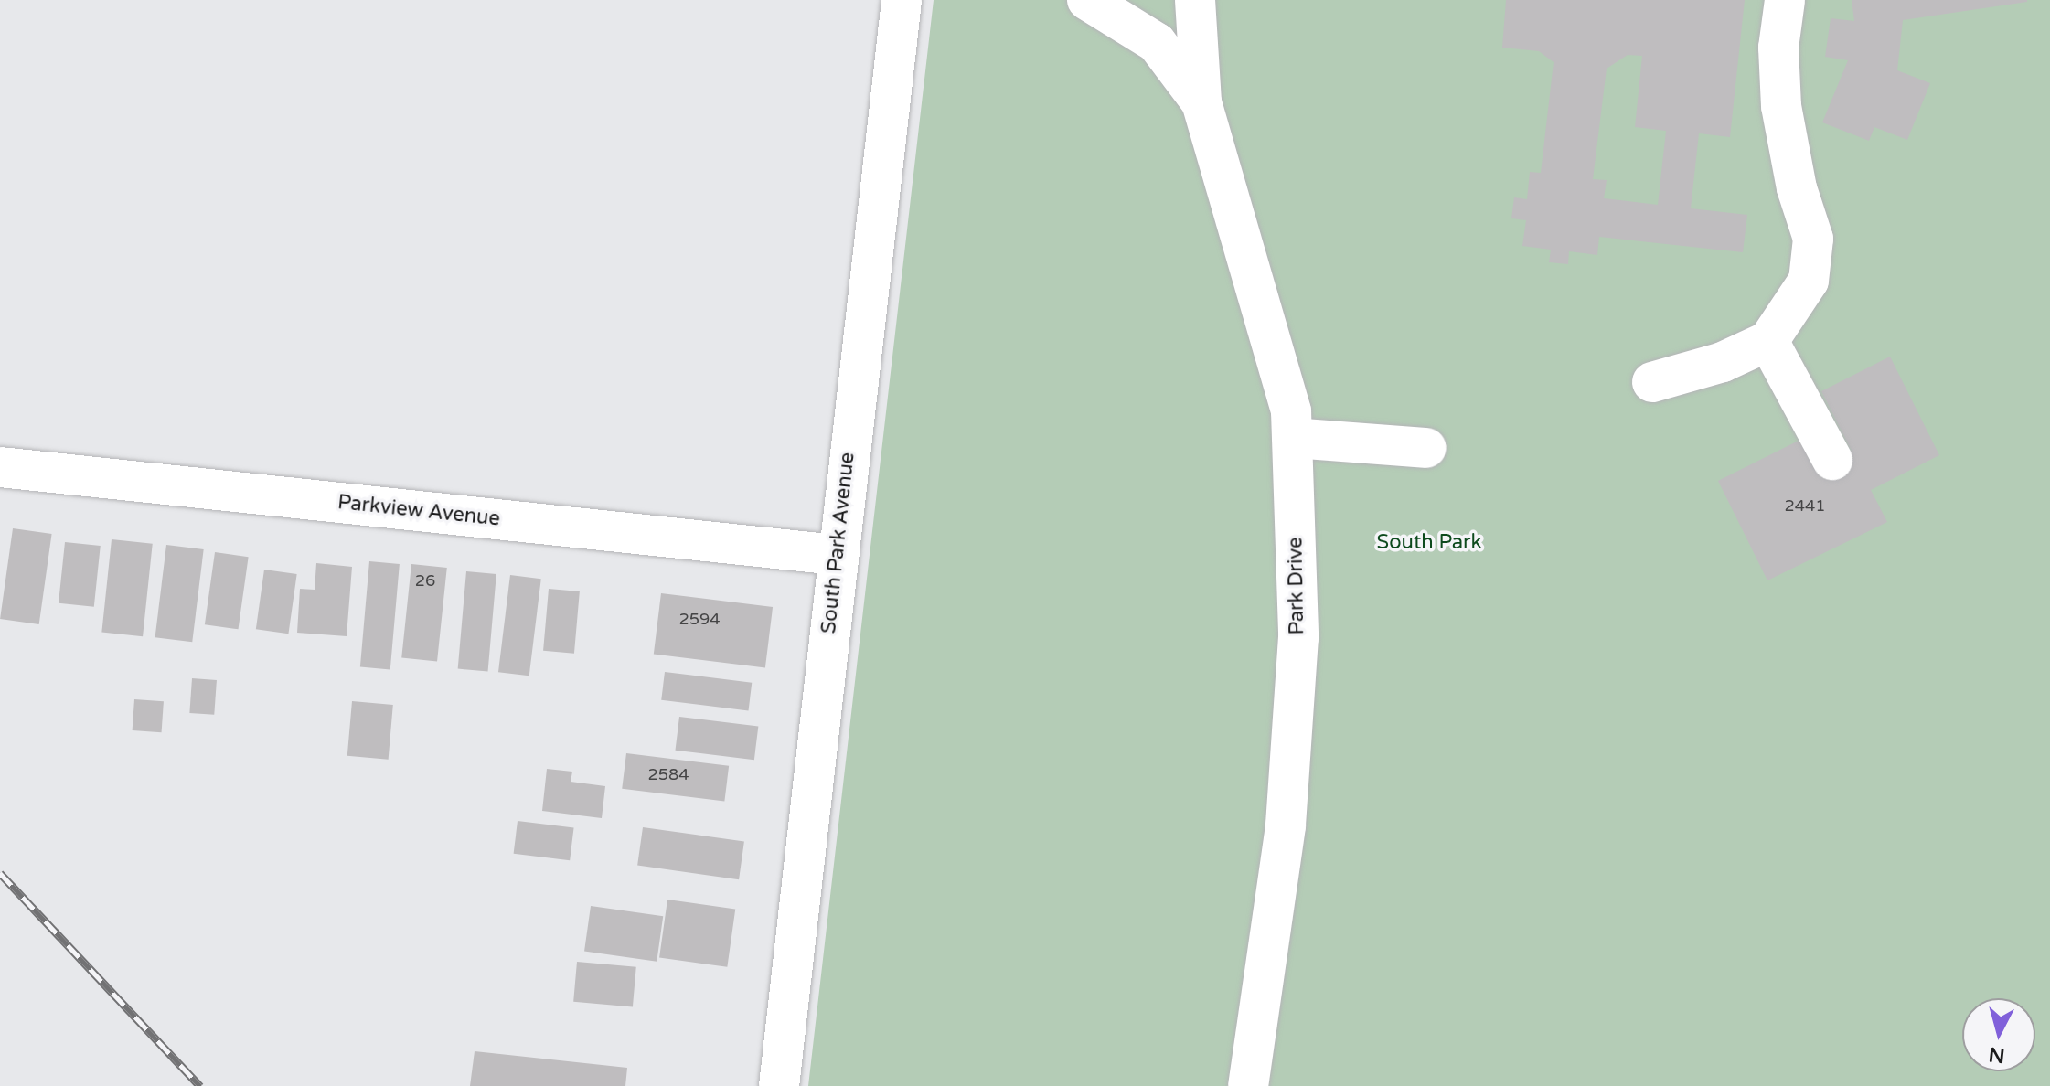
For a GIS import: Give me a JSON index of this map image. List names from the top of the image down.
{
  "streets": {
    "street": ["Parkview Avenue", "South Park Avenue", "Park Drive"]
  },
  "crossings": [
    ["Parkview Avenue", "South Park Avenue"]
  ],
  "parks": ["South Park"],
  "house_numbers": [
    "2441",
    "26",
    "2594",
    "2584"
  ],
  "north": "bottom"
}
